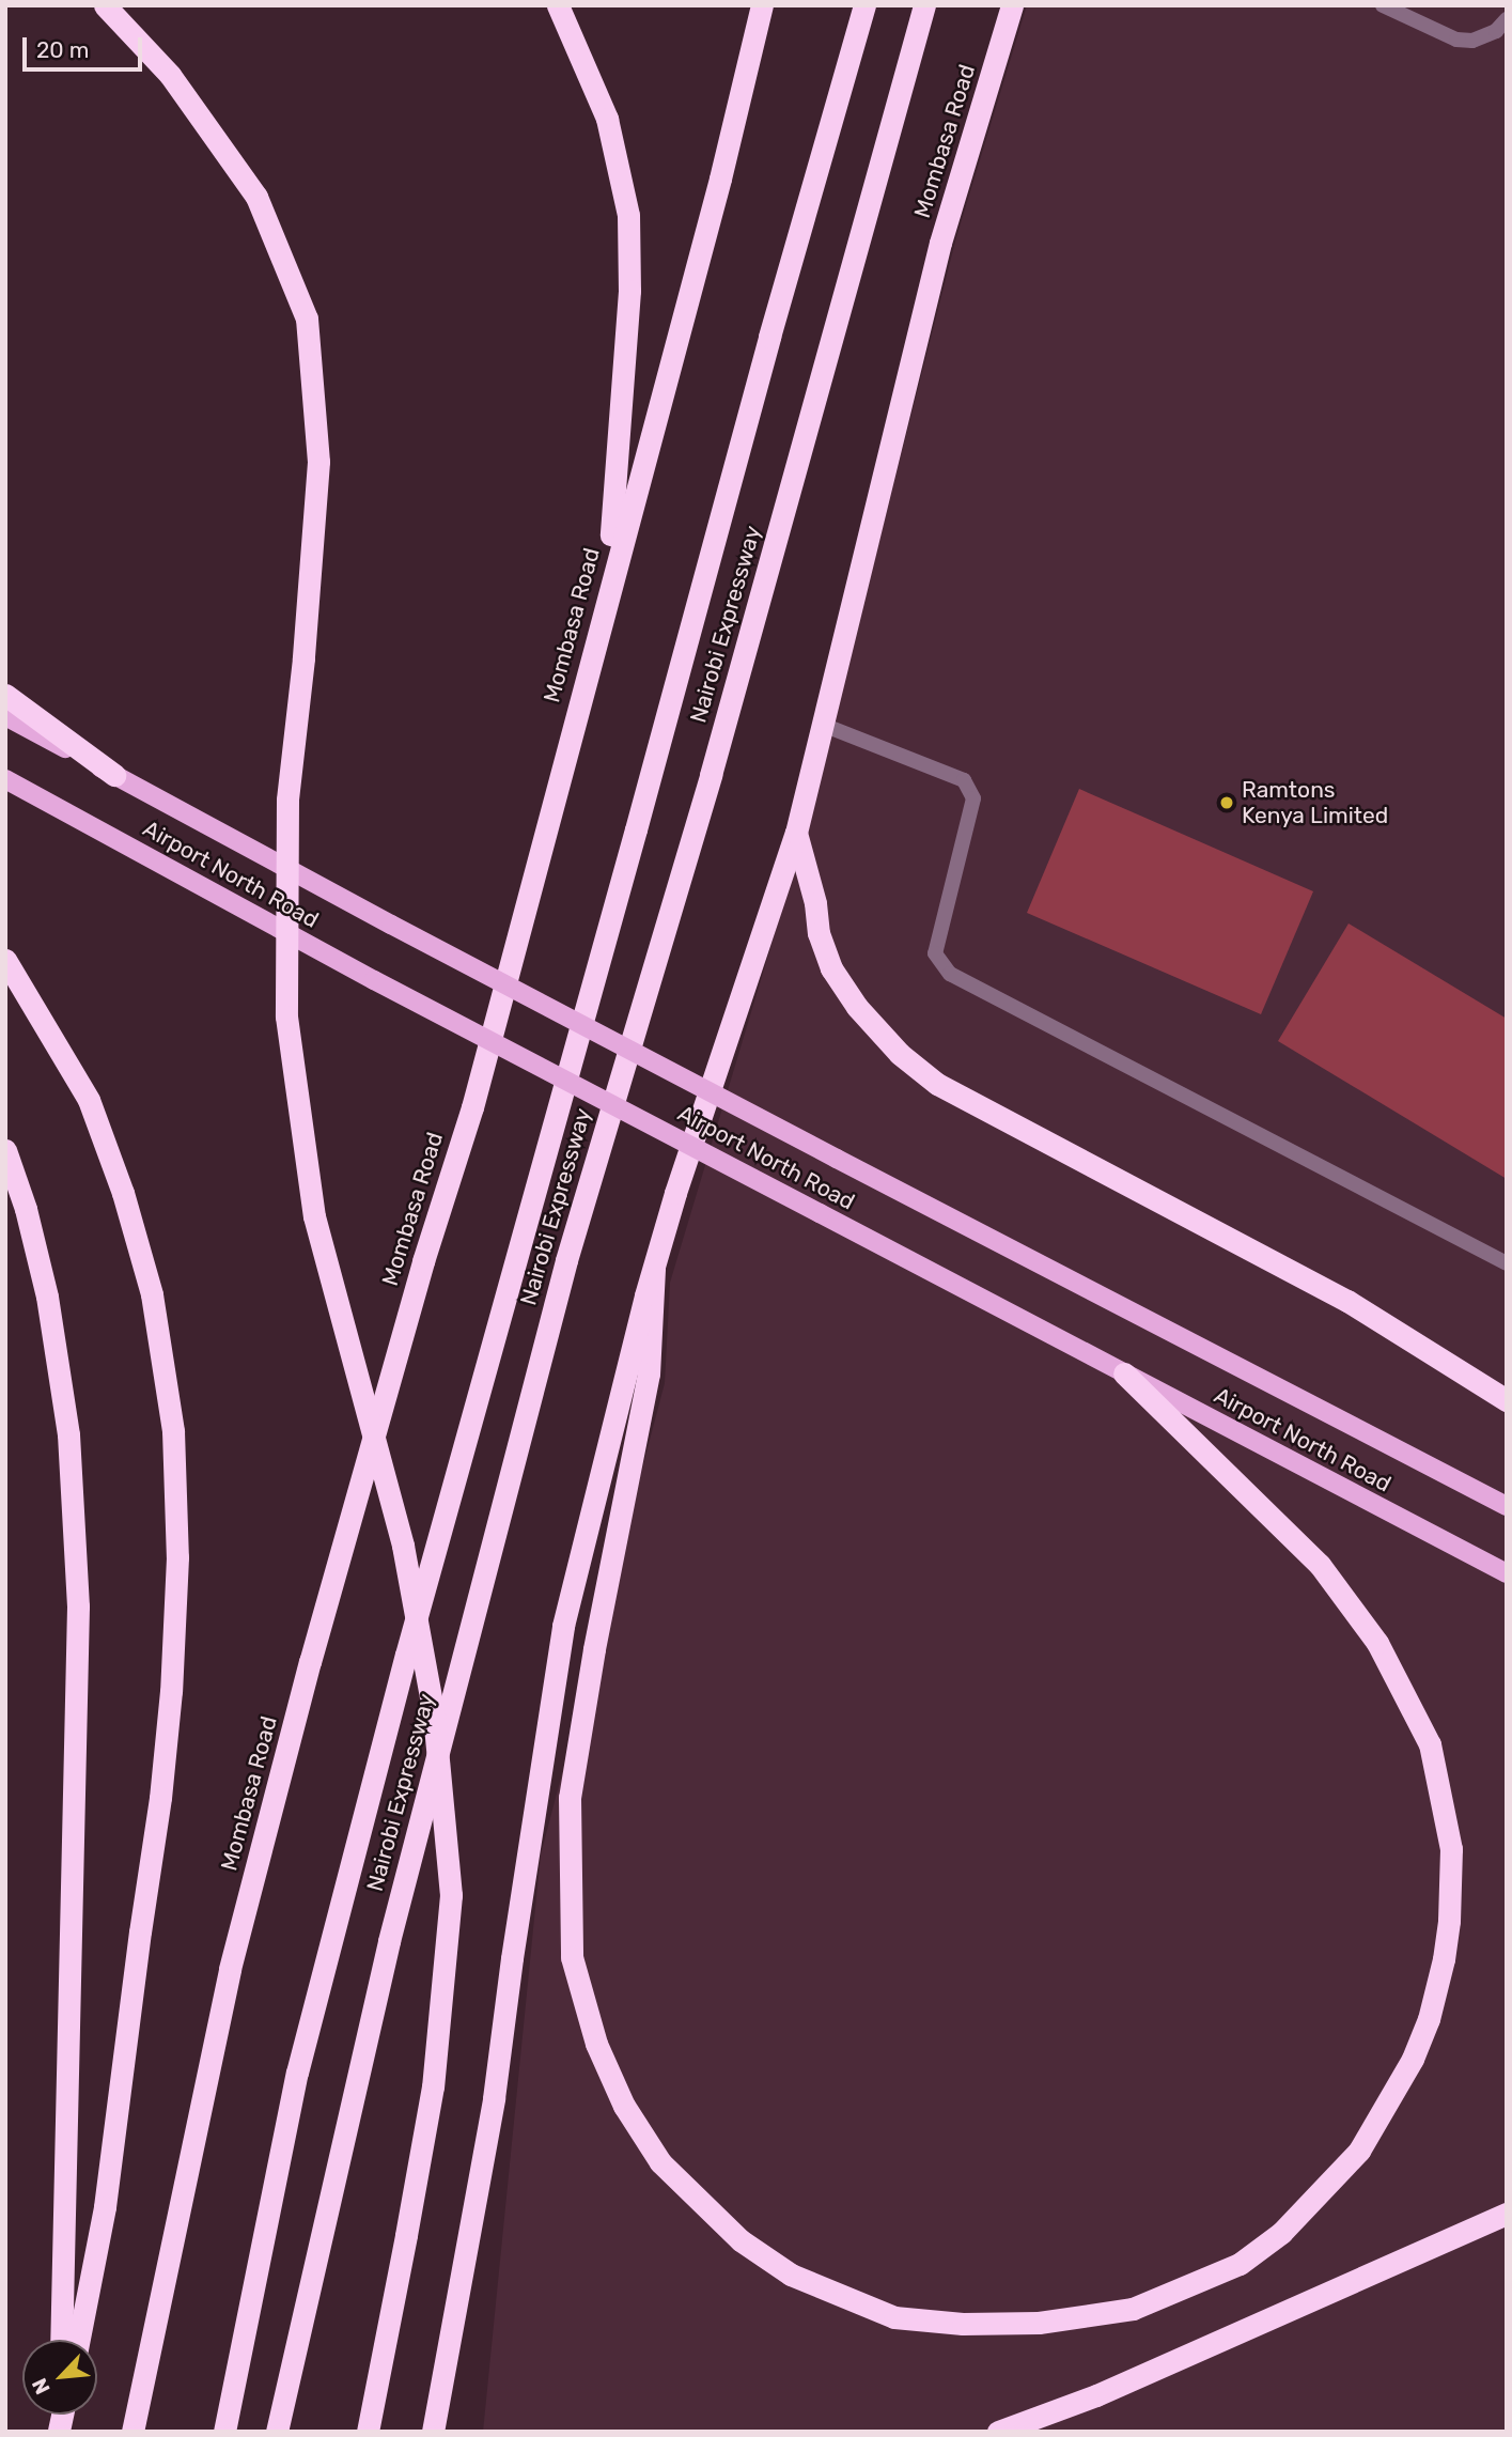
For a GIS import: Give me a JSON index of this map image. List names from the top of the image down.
{
  "streets": {
    "highway": ["Mombasa Road", "Nairobi Expressway"],
    "main road": ["Airport North Road"]
  },
  "places": ["Ramtons Kenya Limited"],
  "scale_bar": "20 m",
  "north": "bottom left"
}
